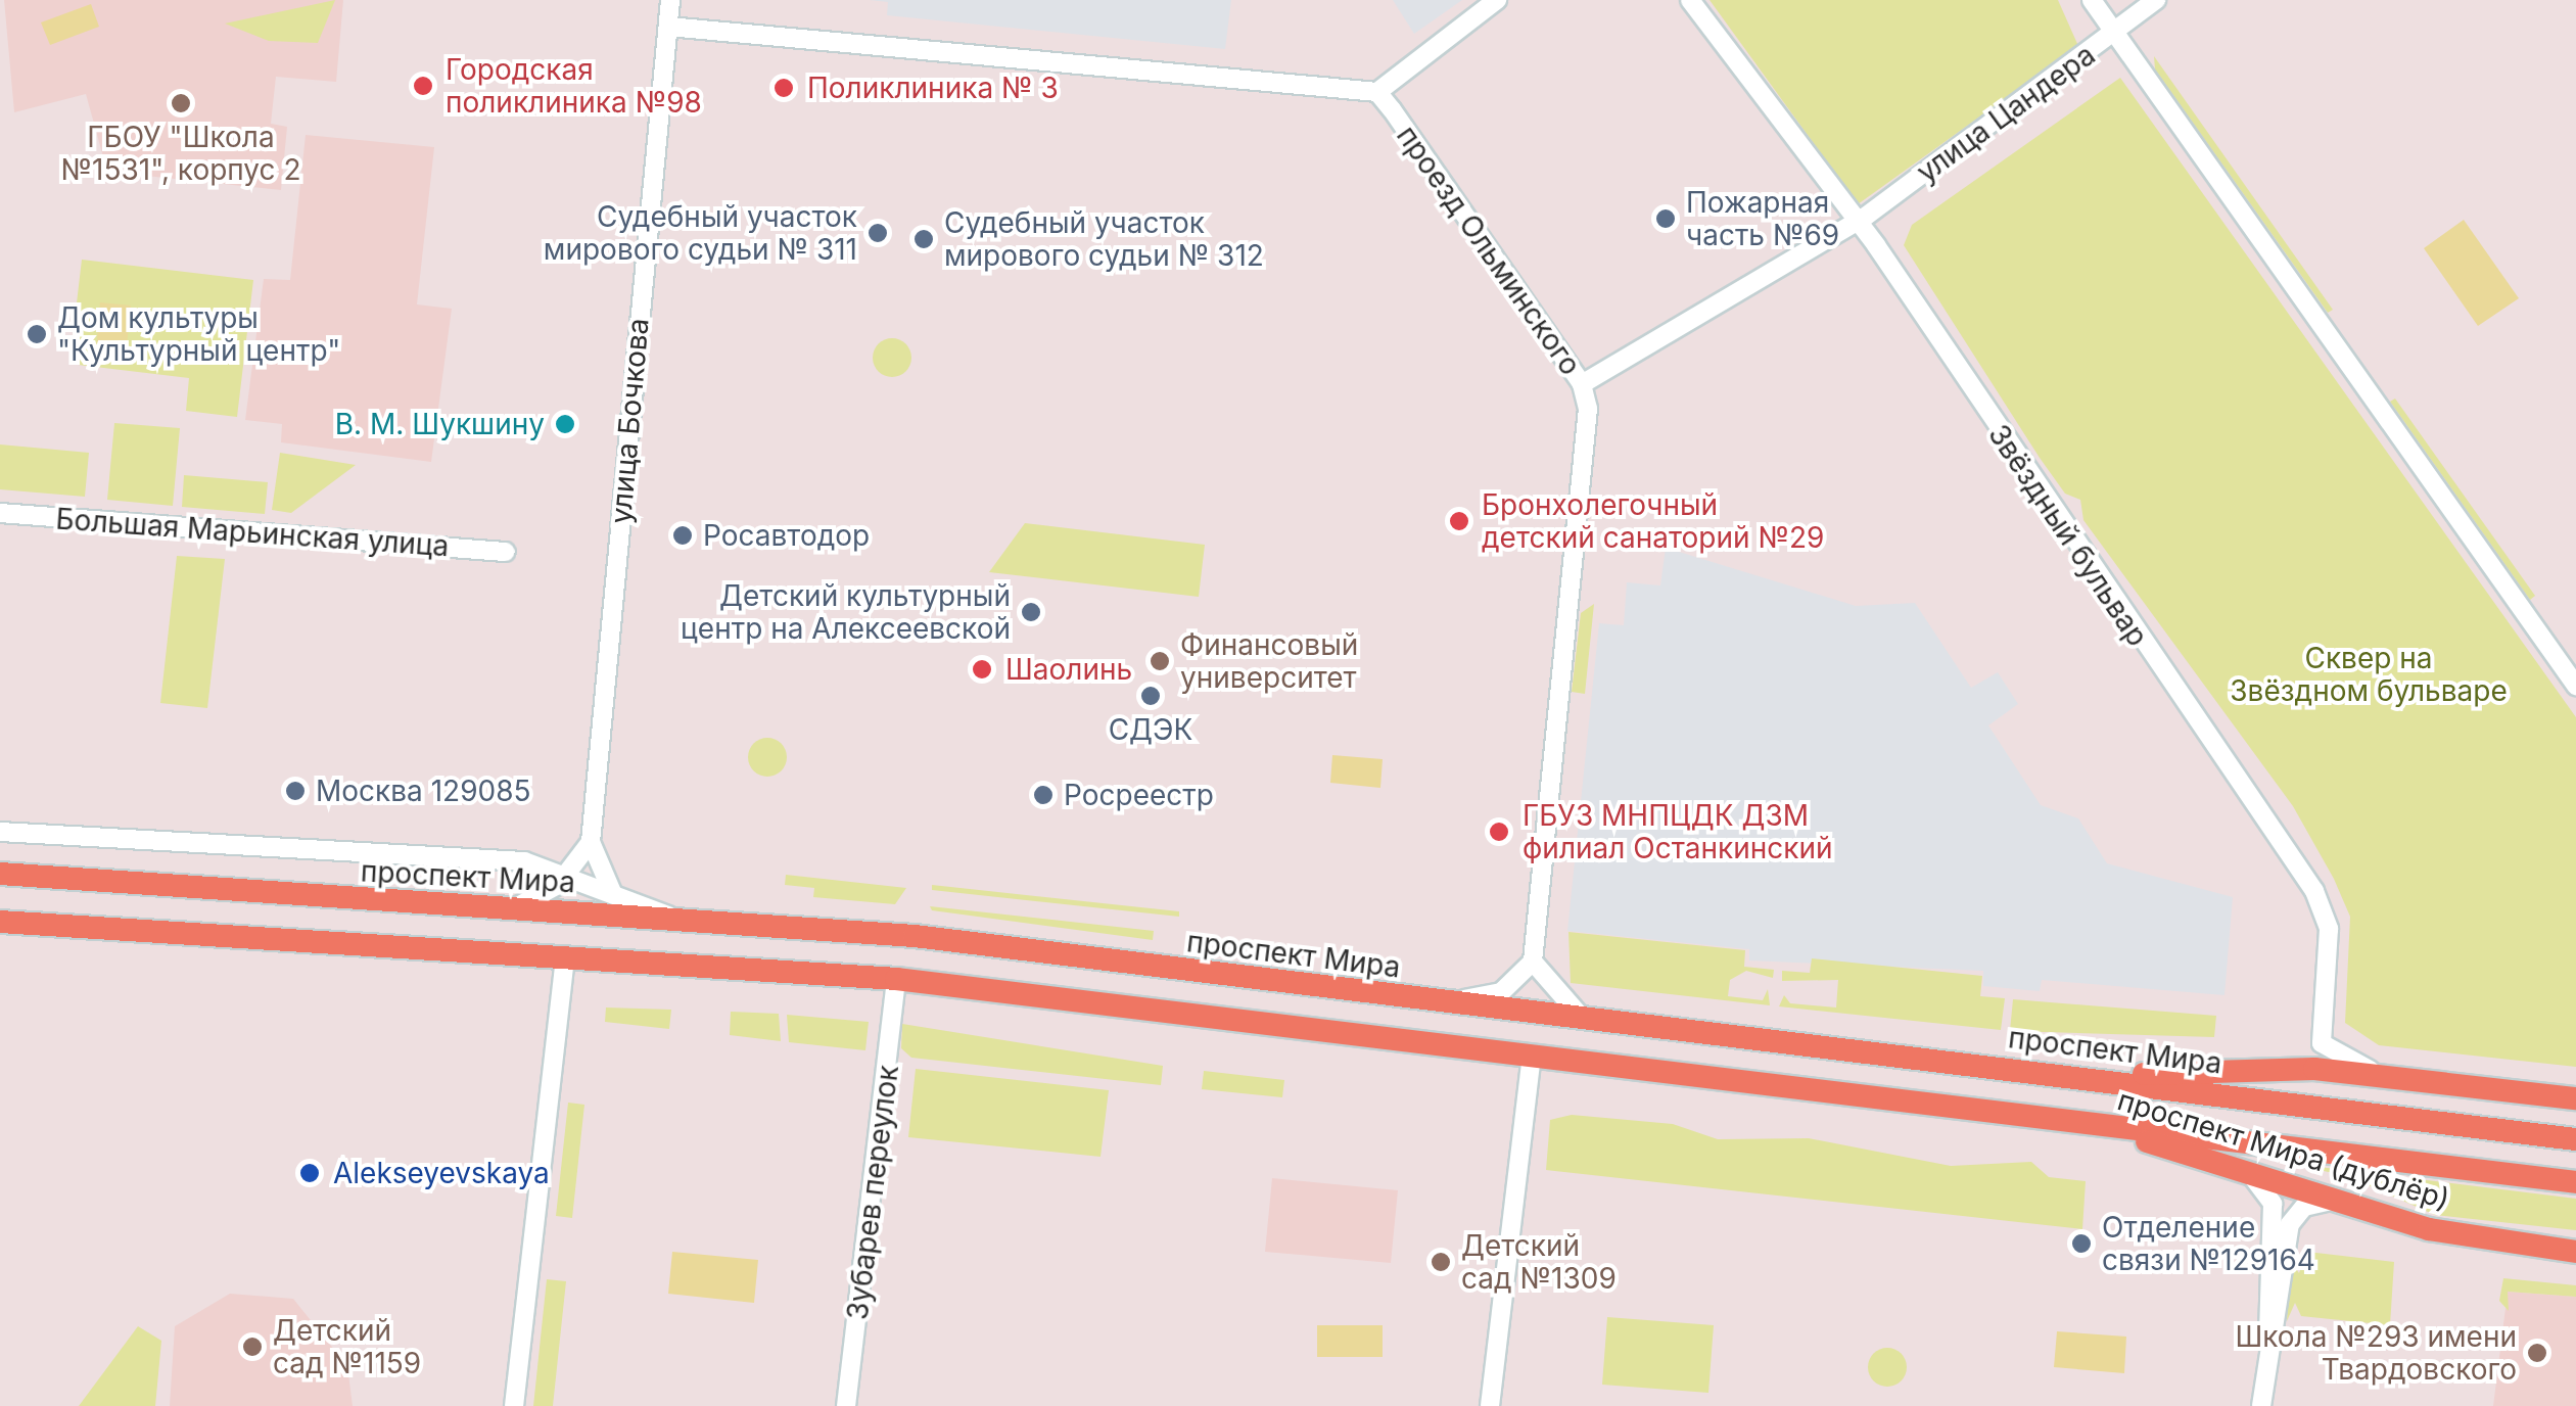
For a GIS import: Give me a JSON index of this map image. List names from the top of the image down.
{
  "streets": {
    "main road": ["проспект Мира", "проспект Мира (дублёр)"],
    "street": [
      "улица Цандера",
      "проезд Ольминского",
      "улица Бочкова",
      "Большая Марьинская улица",
      "Звёздный бульвар",
      "Зубарев переулок"
    ]
  },
  "crossings": [
    ["улица Цандера", "проезд Ольминского"],
    ["улица Цандера", "Звёздный бульвар"],
    ["Звёздный бульвар", "проспект Мира (дублёр)"],
    ["проспект Мира", "проспект Мира (дублёр)"]
  ],
  "parks": ["Сквер на Звёздном бульваре"],
  "places": [
    "Городская поликлиника №98",
    "Поликлиника № 3",
    "ГБОУ \"Школа №1531\", корпус 2",
    "Пожарная часть №69",
    "Судебный участок мирового судьи № 311",
    "Судебный участок мирового судьи № 312",
    "Дом культуры \"Культурный центр\"",
    "В. М. Шукшину",
    "Бронхолегочный детский санаторий №29",
    "Росавтодор",
    "Детский культурный центр на Алексеевской",
    "Финансовый университет",
    "Шаолинь",
    "СДЭК",
    "Москва 129085",
    "Росреестр",
    "ГБУЗ МНПЦДК ДЗМ филиал Останкинский",
    "Alekseyevskaya",
    "Отделение связи №129164",
    "Детский сад №1309",
    "Детский сад №1159",
    "Школа №293 имени Твардовского"
  ]
}
